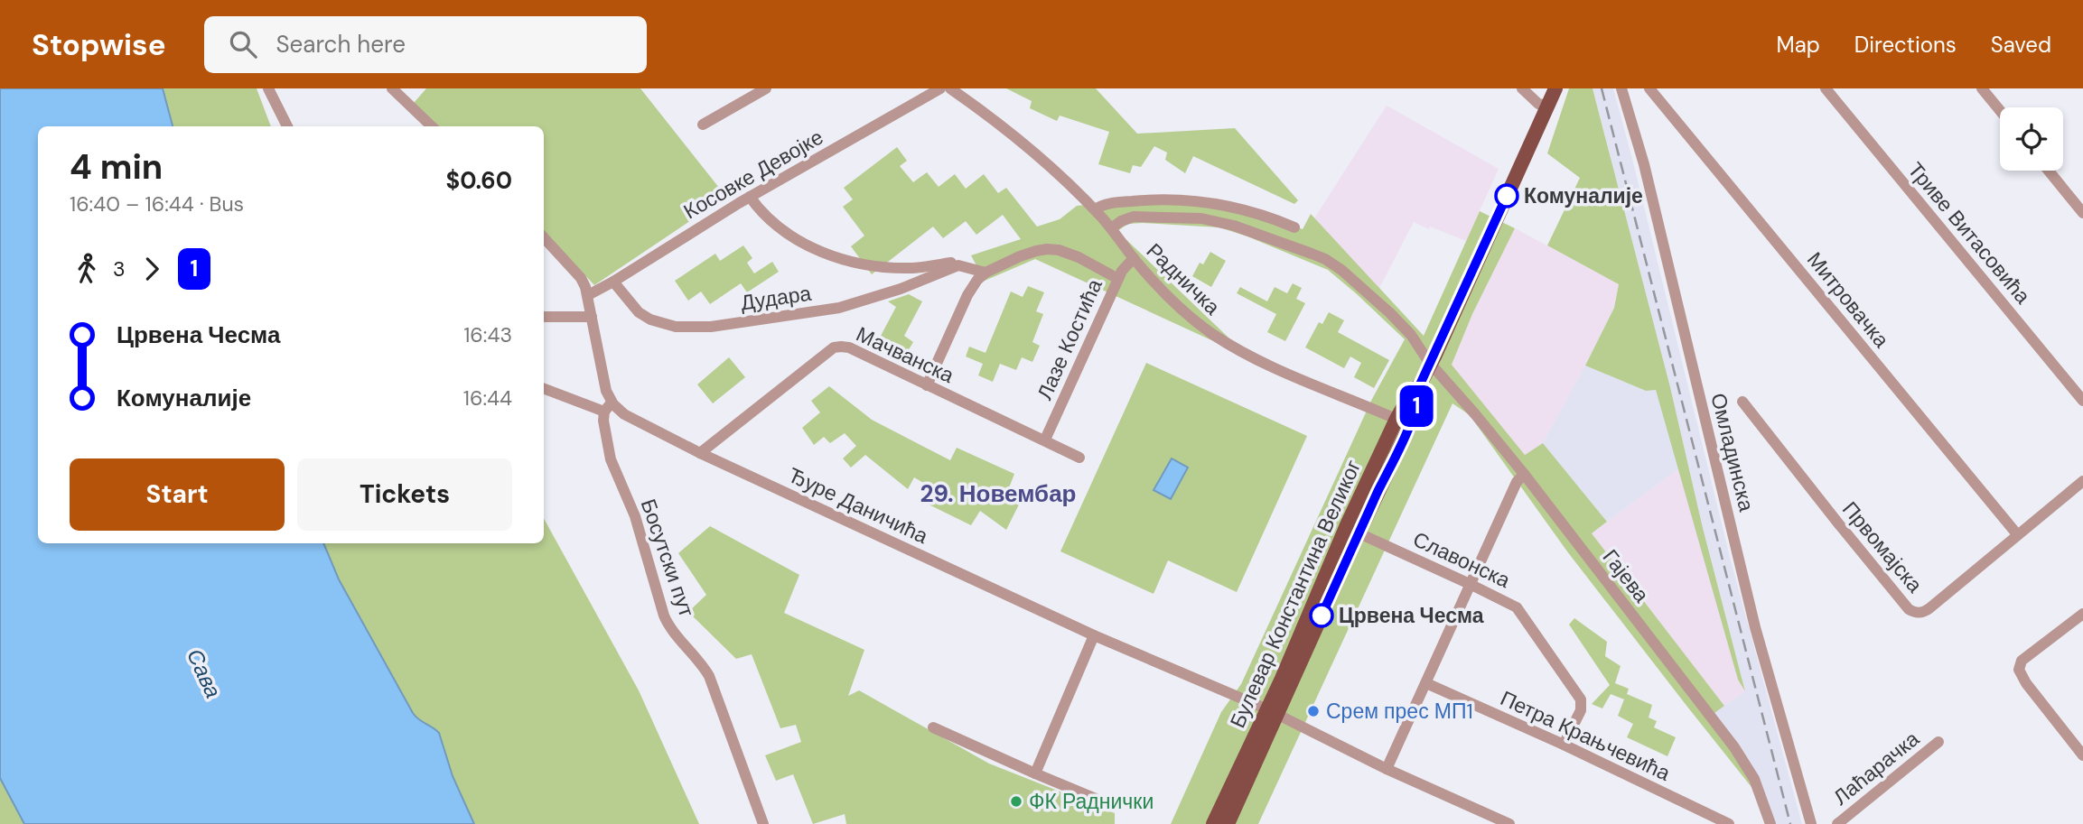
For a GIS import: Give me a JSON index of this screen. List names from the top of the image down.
{
  "streets": {
    "main road": ["Булевар Константина Великог"],
    "street": [
      "Косовке Девојке",
      "Триве Витасовића",
      "Радничка",
      "Дудара",
      "Митровачка",
      "Лазе Костића",
      "Мачванска",
      "Омладинска",
      "Ђуре Даничића",
      "Првомајска",
      "Босутски пут",
      "Славонска",
      "Гајева",
      "Петра Крањчевића",
      "Лаћарачка"
    ]
  },
  "crossings": [
    ["Косовке Девојке", "Дудара"],
    ["Радничка", "Лазе Костића"],
    ["Радничка", "Гајева"],
    ["Радничка", "Булевар Константина Великог"],
    ["Митровачка", "Првомајска"],
    ["Лазе Костића", "Мачванска"],
    ["Мачванска", "Ђуре Даничића"],
    ["Ђуре Даничића", "Босутски пут"],
    ["Ђуре Даничића", "Булевар Константина Великог"],
    ["Славонска", "Булевар Константина Великог"],
    ["Славонска", "Петра Крањчевића"],
    ["Гајева", "Булевар Константина Великог"]
  ],
  "districts": ["29. Новембар"],
  "water": ["Сава"],
  "places": [
    "Комуналије",
    "Црвена Чесма",
    "Срем прес МП1",
    "ФК Раднички"
  ],
  "lines": ["bus line 1"],
  "page": {
    "header": "Stopwise",
    "search": "Search here",
    "nav": ["Map", "Directions", "Saved"],
    "on_map": "1",
    "heading": ["4 min", "16:40 – 16:44 · Bus", "$0.60"],
    "legs": ["3", "1"],
    "list": [
      {
        "name": "Црвена Чесма",
        "value": "16:43"
      },
      {
        "name": "Комуналије",
        "value": "16:44"
      }
    ],
    "buttons": ["Start", "Tickets"]
  }
}
